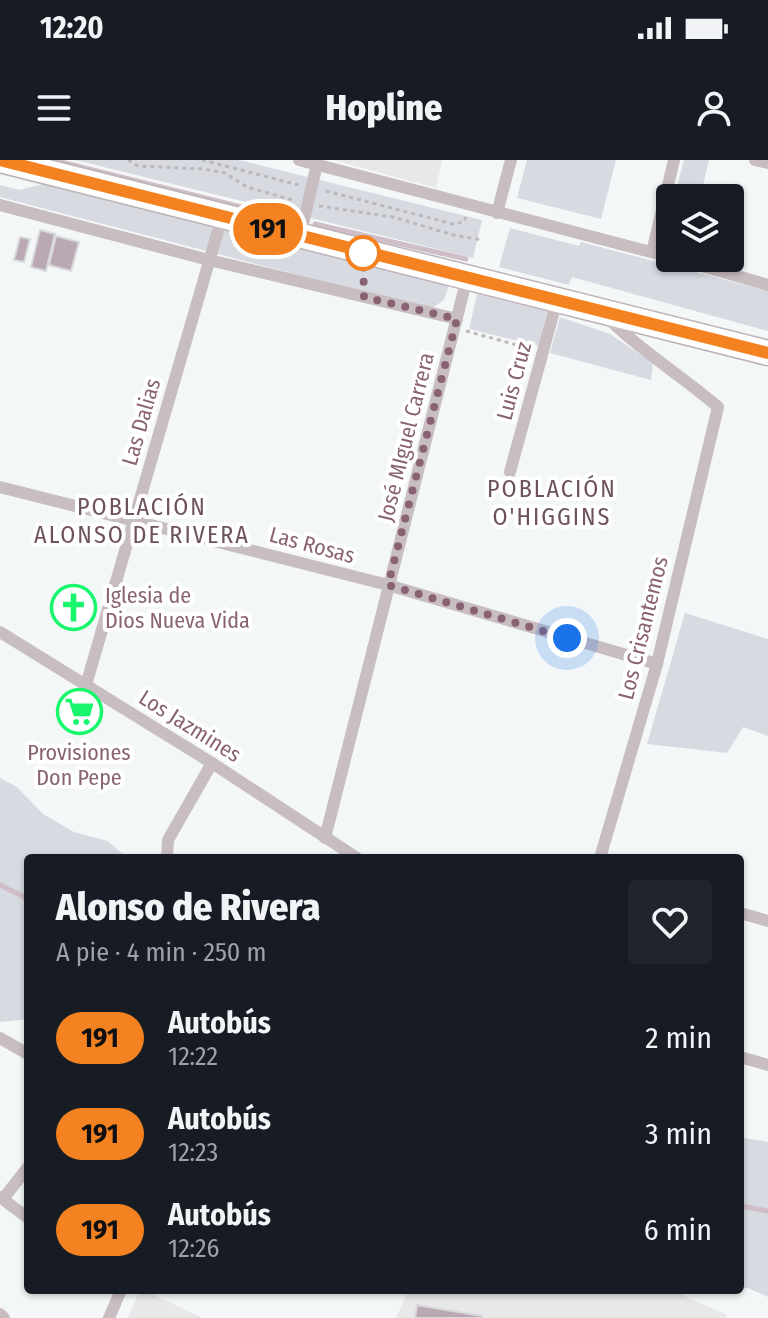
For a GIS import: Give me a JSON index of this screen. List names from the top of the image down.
{
  "streets": {
    "street": [
      "Luis Cruz",
      "Las Dalias",
      "José MIguel Carrera",
      "Las Rosas",
      "Los Crisantemos",
      "Los Jazmines"
    ]
  },
  "crossings": [
    ["Las Dalias", "Las Rosas"],
    ["Las Dalias", "Los Jazmines"],
    ["José MIguel Carrera", "Las Rosas"],
    ["José MIguel Carrera", "Los Jazmines"],
    ["Las Rosas", "Los Crisantemos"]
  ],
  "districts": ["POBLACIÓN O'HIGGINS", "POBLACIÓN ALONSO DE RIVERA"],
  "places": {
    "church": ["Iglesia de Dios Nueva Vida"],
    "supermarket": ["Provisiones Don Pepe"]
  },
  "lines": ["bus line 191"],
  "page": {
    "status": "12:20",
    "header": "Hopline",
    "on_map": "191",
    "heading": ["Alonso de Rivera", "A pie · 4 min · 250 m"],
    "list": [
      {
        "mark": "191",
        "name": "Autobús",
        "note": "12:22",
        "value": "2 min"
      },
      {
        "mark": "191",
        "name": "Autobús",
        "note": "12:23",
        "value": "3 min"
      },
      {
        "mark": "191",
        "name": "Autobús",
        "note": "12:26",
        "value": "6 min"
      }
    ]
  }
}
